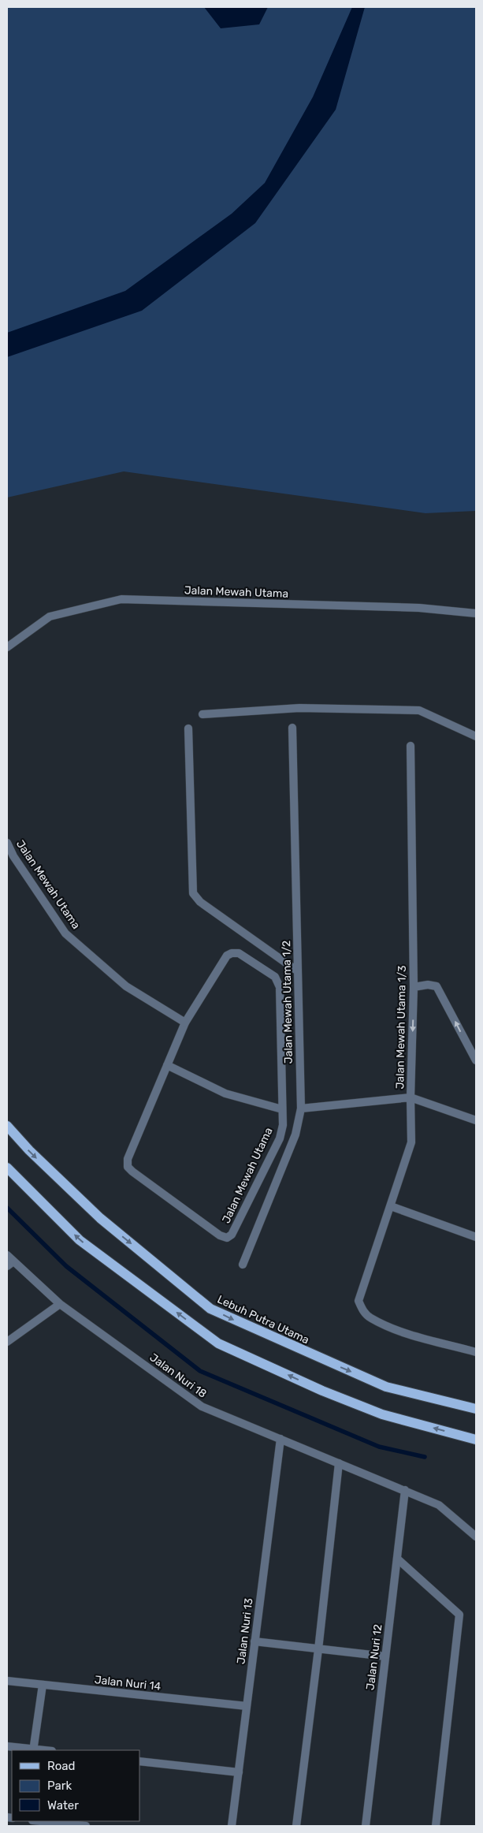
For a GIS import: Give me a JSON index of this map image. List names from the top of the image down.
{
  "streets": {
    "main road": ["Lebuh Putra Utama"],
    "street": [
      "Jalan Mewah Utama",
      "Jalan Mewah Utama 1/2",
      "Jalan Mewah Utama 1/3",
      "Jalan Nuri 18",
      "Jalan Nuri 13",
      "Jalan Nuri 12",
      "Jalan Nuri 14"
    ]
  },
  "crossings": [
    ["Jalan Nuri 18", "Jalan Nuri 13"],
    ["Jalan Nuri 18", "Jalan Nuri 12"],
    ["Jalan Nuri 13", "Jalan Nuri 14"]
  ],
  "legend": ["Road", "Park", "Water"]
}
